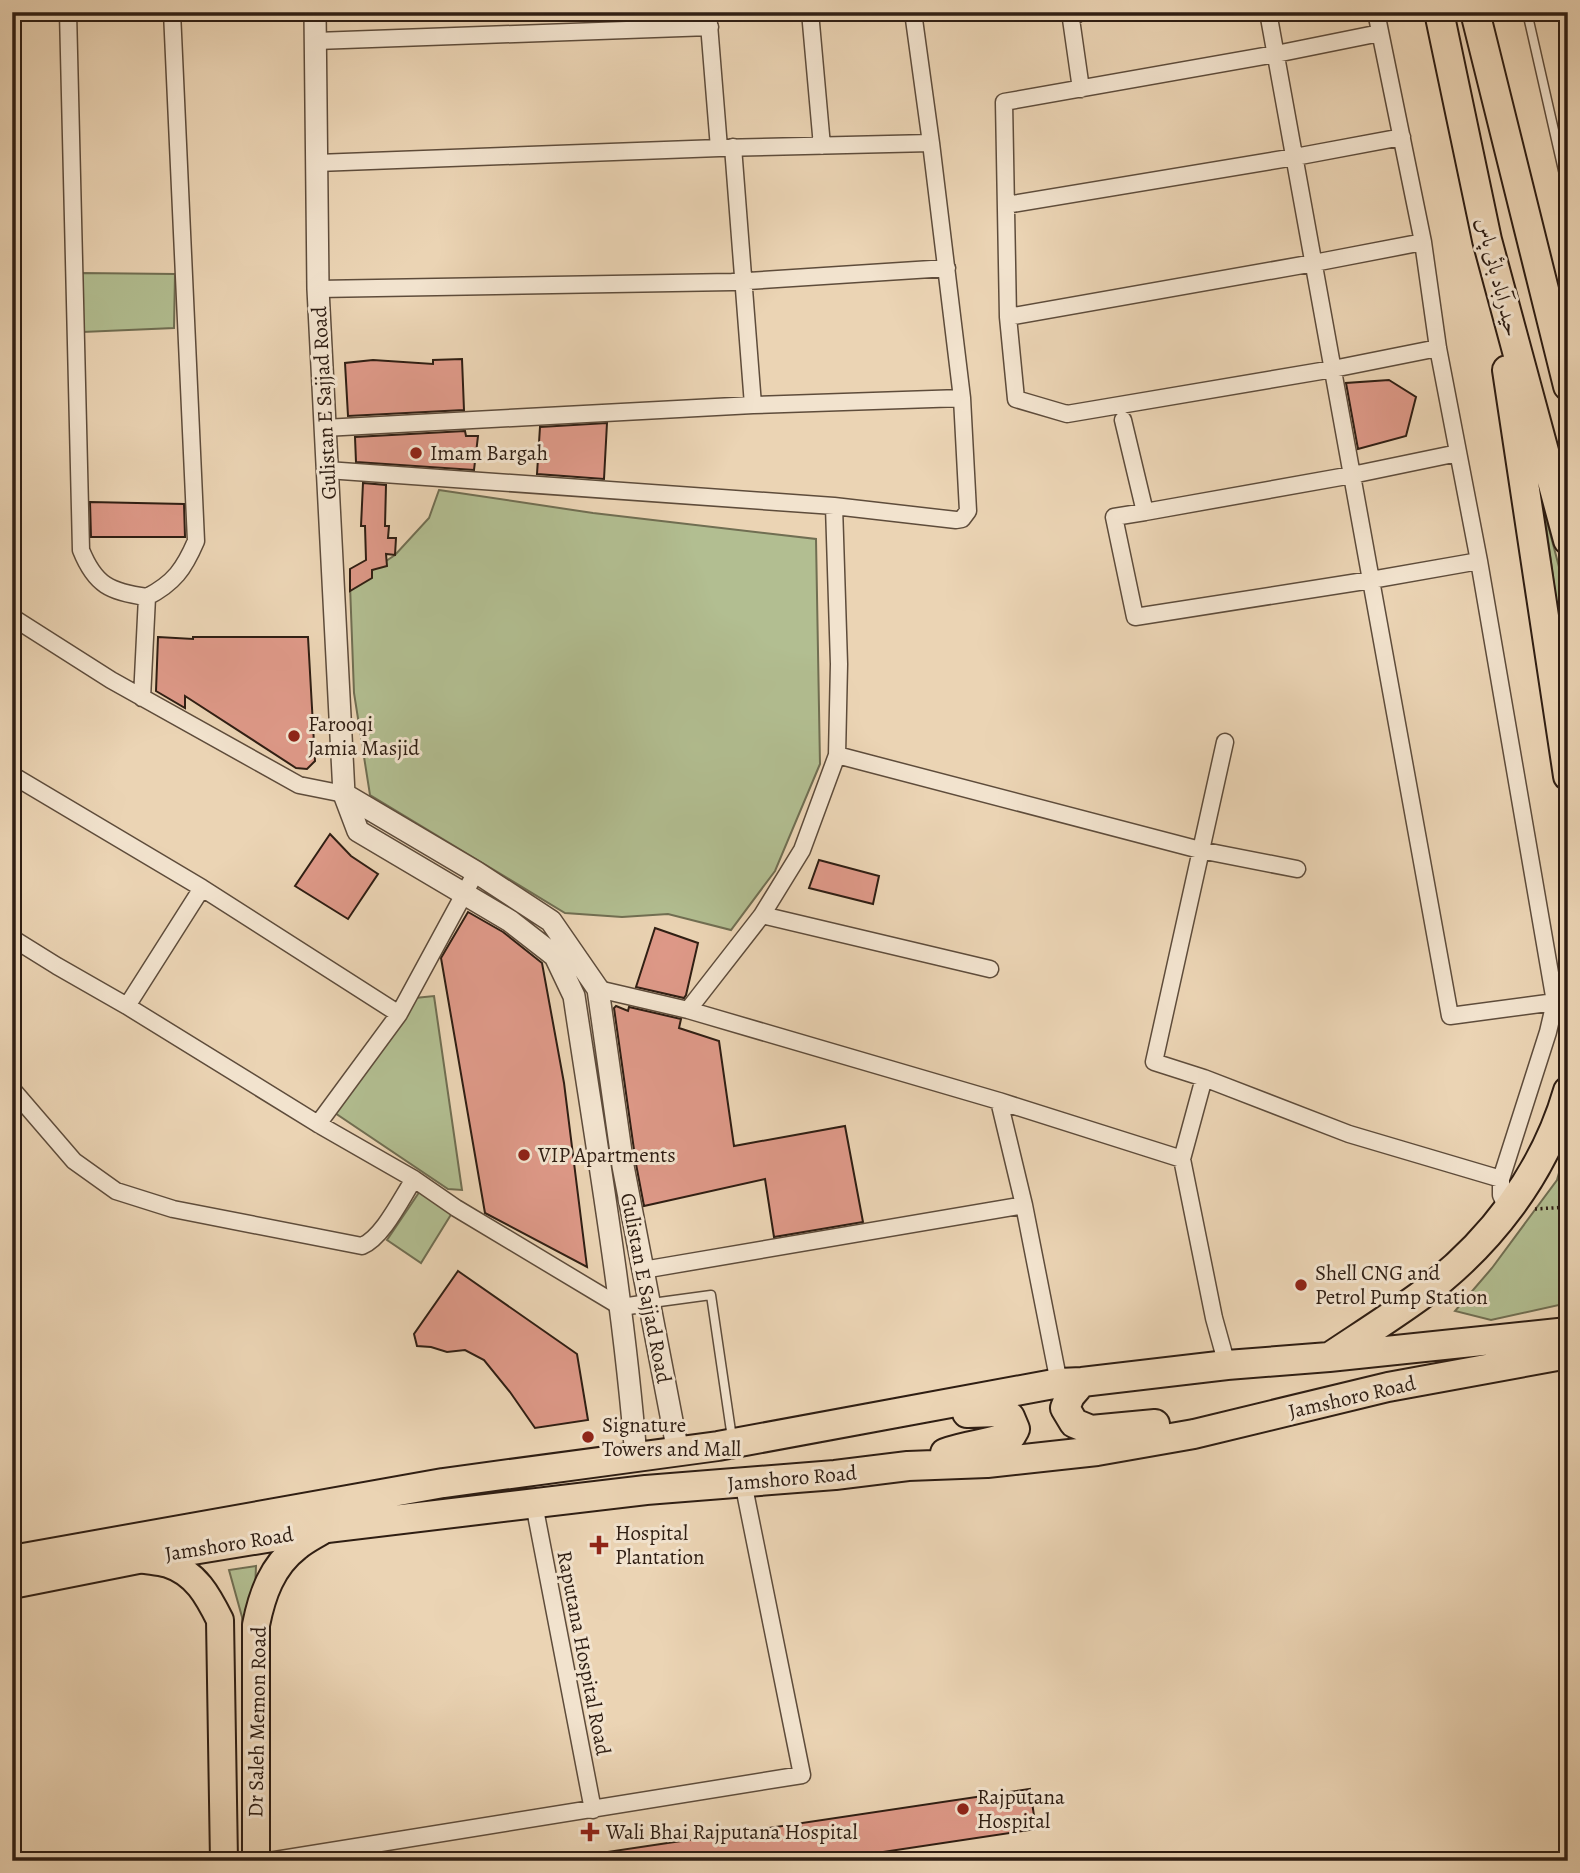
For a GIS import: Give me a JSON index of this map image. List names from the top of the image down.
{
  "streets": {
    "highway": ["حیدرآباد بائی پاس", "Jamshoro Road"],
    "main road": ["Dr Saleh Memon Road"],
    "street": ["Gulistan E Sajjad Road", "Raputana Hospital Road"]
  },
  "crossings": [
    ["Gulistan E Sajjad Road", "Jamshoro Road"],
    ["Jamshoro Road", "Raputana Hospital Road"],
    ["Jamshoro Road", "Dr Saleh Memon Road"]
  ],
  "places": {
    "other": [
      "Imam Bargah",
      "Farooqi Jamia Masjid",
      "VIP Apartments",
      "Shell CNG and Petrol Pump Station",
      "Signature Towers and Mall",
      "Rajputana Hospital"
    ],
    "health": ["Hospital Plantation", "Wali Bhai Rajputana Hospital"]
  }
}
